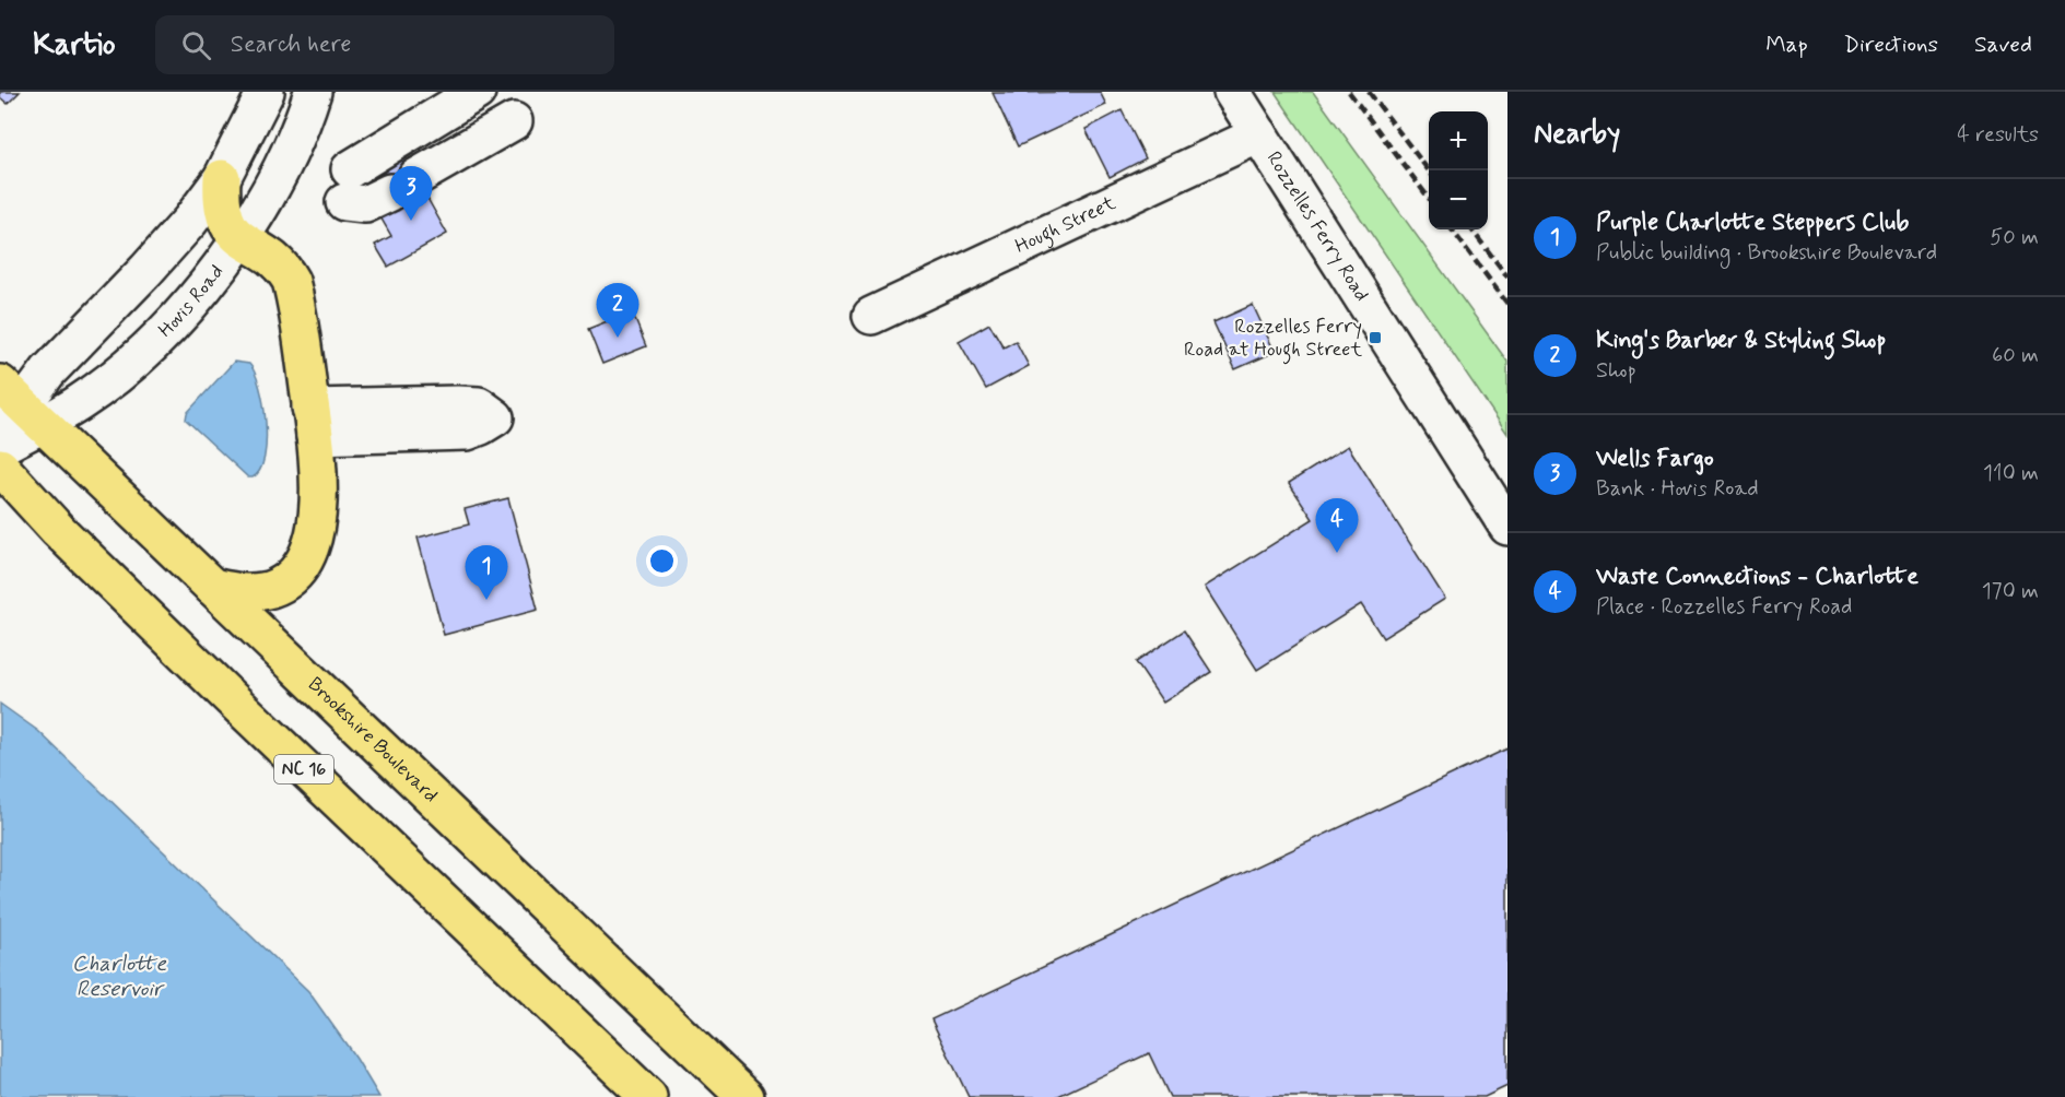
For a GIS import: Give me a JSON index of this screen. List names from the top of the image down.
{
  "streets": {
    "highway": ["Brookshire Boulevard", "NC 16"],
    "street": ["Hough Street", "Rozzelles Ferry Road", "Hovis Road"]
  },
  "crossings": [
    ["Hough Street", "Rozzelles Ferry Road"],
    ["Hovis Road", "Brookshire Boulevard"]
  ],
  "water": ["Charlotte Reservoir"],
  "places": {
    "transit": ["Rozzelles Ferry Road at Hough Street"]
  },
  "page": {
    "header": "Kartio",
    "search": "Search here",
    "nav": ["Map", "Directions", "Saved"],
    "heading": ["Nearby", "4 results"],
    "map_buttons": ["+", "−"],
    "pins": [
      "3",
      "2",
      "4",
      "1"
    ],
    "list": [
      {
        "mark": "1",
        "name": "Purple Charlotte Steppers Club",
        "note": "Public building · Brookshire Boulevard",
        "value": "50 m"
      },
      {
        "mark": "2",
        "name": "King's Barber & Styling Shop",
        "note": "Shop",
        "value": "60 m"
      },
      {
        "mark": "3",
        "name": "Wells Fargo",
        "note": "Bank · Hovis Road",
        "value": "110 m"
      },
      {
        "mark": "4",
        "name": "Waste Connections - Charlotte",
        "note": "Place · Rozzelles Ferry Road",
        "value": "170 m"
      }
    ]
  }
}
